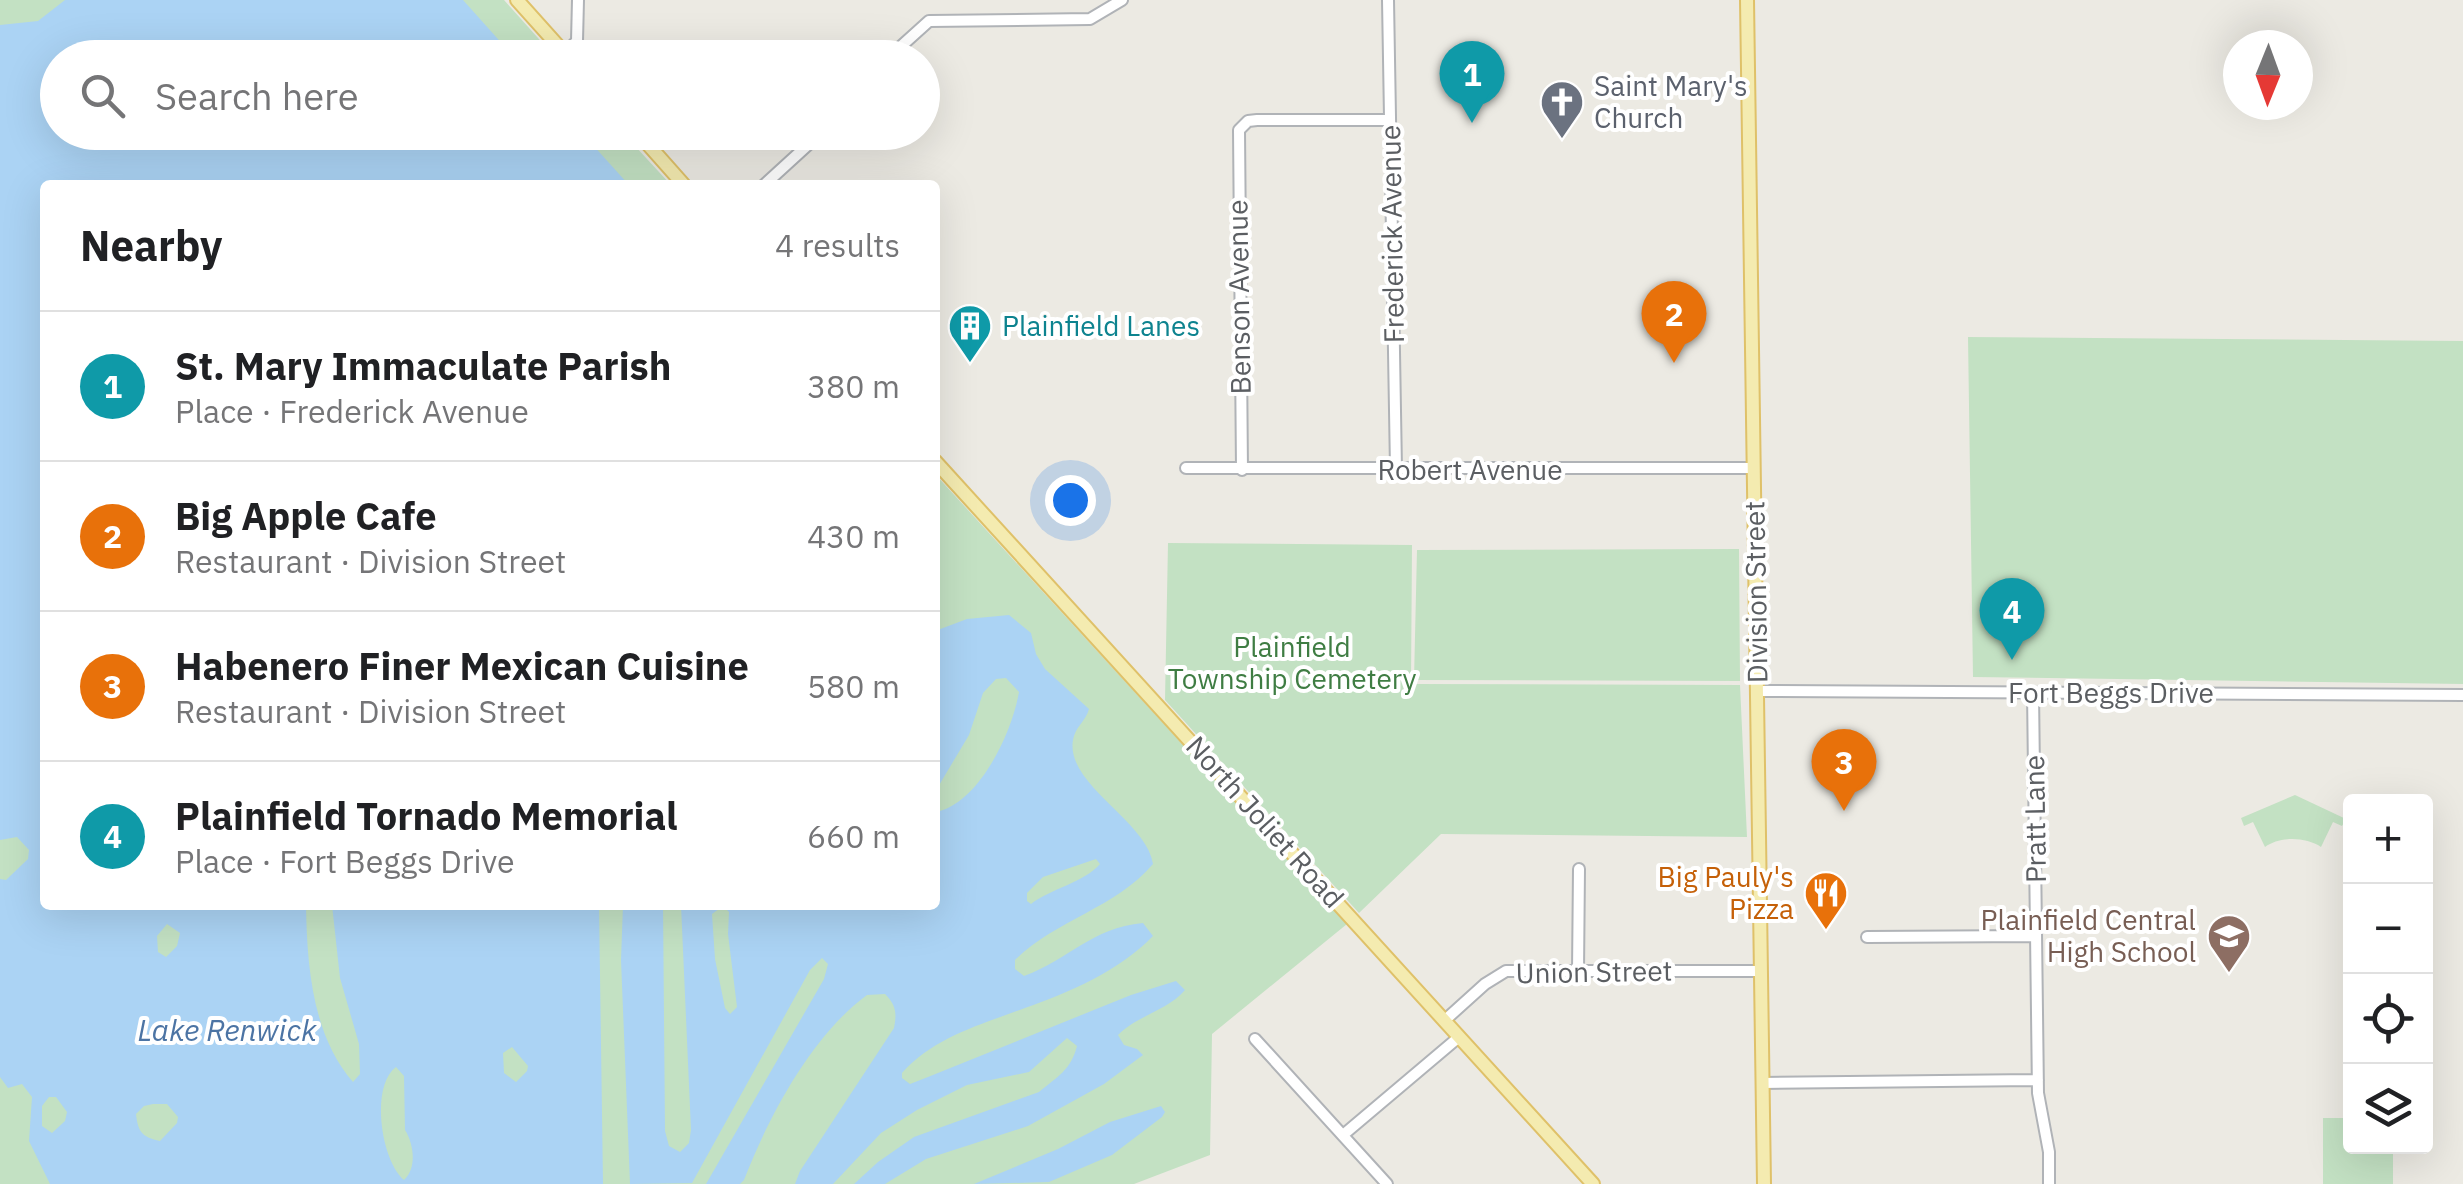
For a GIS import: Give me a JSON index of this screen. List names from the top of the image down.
{
  "streets": {
    "main road": ["Division Street", "North Joliet Road"],
    "street": [
      "Frederick Avenue",
      "Benson Avenue",
      "Robert Avenue",
      "Fort Beggs Drive",
      "Pratt Lane",
      "Union Street"
    ]
  },
  "crossings": [
    ["Frederick Avenue", "Benson Avenue"],
    ["Frederick Avenue", "Robert Avenue"],
    ["Benson Avenue", "Robert Avenue"],
    ["Robert Avenue", "Division Street"],
    ["Division Street", "Fort Beggs Drive"],
    ["Division Street", "Union Street"],
    ["Fort Beggs Drive", "Pratt Lane"],
    ["North Joliet Road", "Union Street"]
  ],
  "water": ["Lake Renwick"],
  "parks": ["Plainfield Township Cemetery"],
  "places": {
    "church": ["Saint Mary's Church"],
    "building": ["Plainfield Lanes"],
    "restaurant": ["Big Pauly's Pizza"],
    "school or university": ["Plainfield Central High School"]
  },
  "north": "bottom",
  "page": {
    "search": "Search here",
    "pins": [
      "1",
      "2",
      "4",
      "3"
    ],
    "heading": ["Nearby", "4 results"],
    "list": [
      {
        "mark": "1",
        "name": "St. Mary Immaculate Parish",
        "note": "Place · Frederick Avenue",
        "value": "380 m"
      },
      {
        "mark": "2",
        "name": "Big Apple Cafe",
        "note": "Restaurant · Division Street",
        "value": "430 m"
      },
      {
        "mark": "3",
        "name": "Habenero Finer Mexican Cuisine",
        "note": "Restaurant · Division Street",
        "value": "580 m"
      },
      {
        "mark": "4",
        "name": "Plainfield Tornado Memorial",
        "note": "Place · Fort Beggs Drive",
        "value": "660 m"
      }
    ],
    "map_buttons": ["+", "−"]
  }
}
